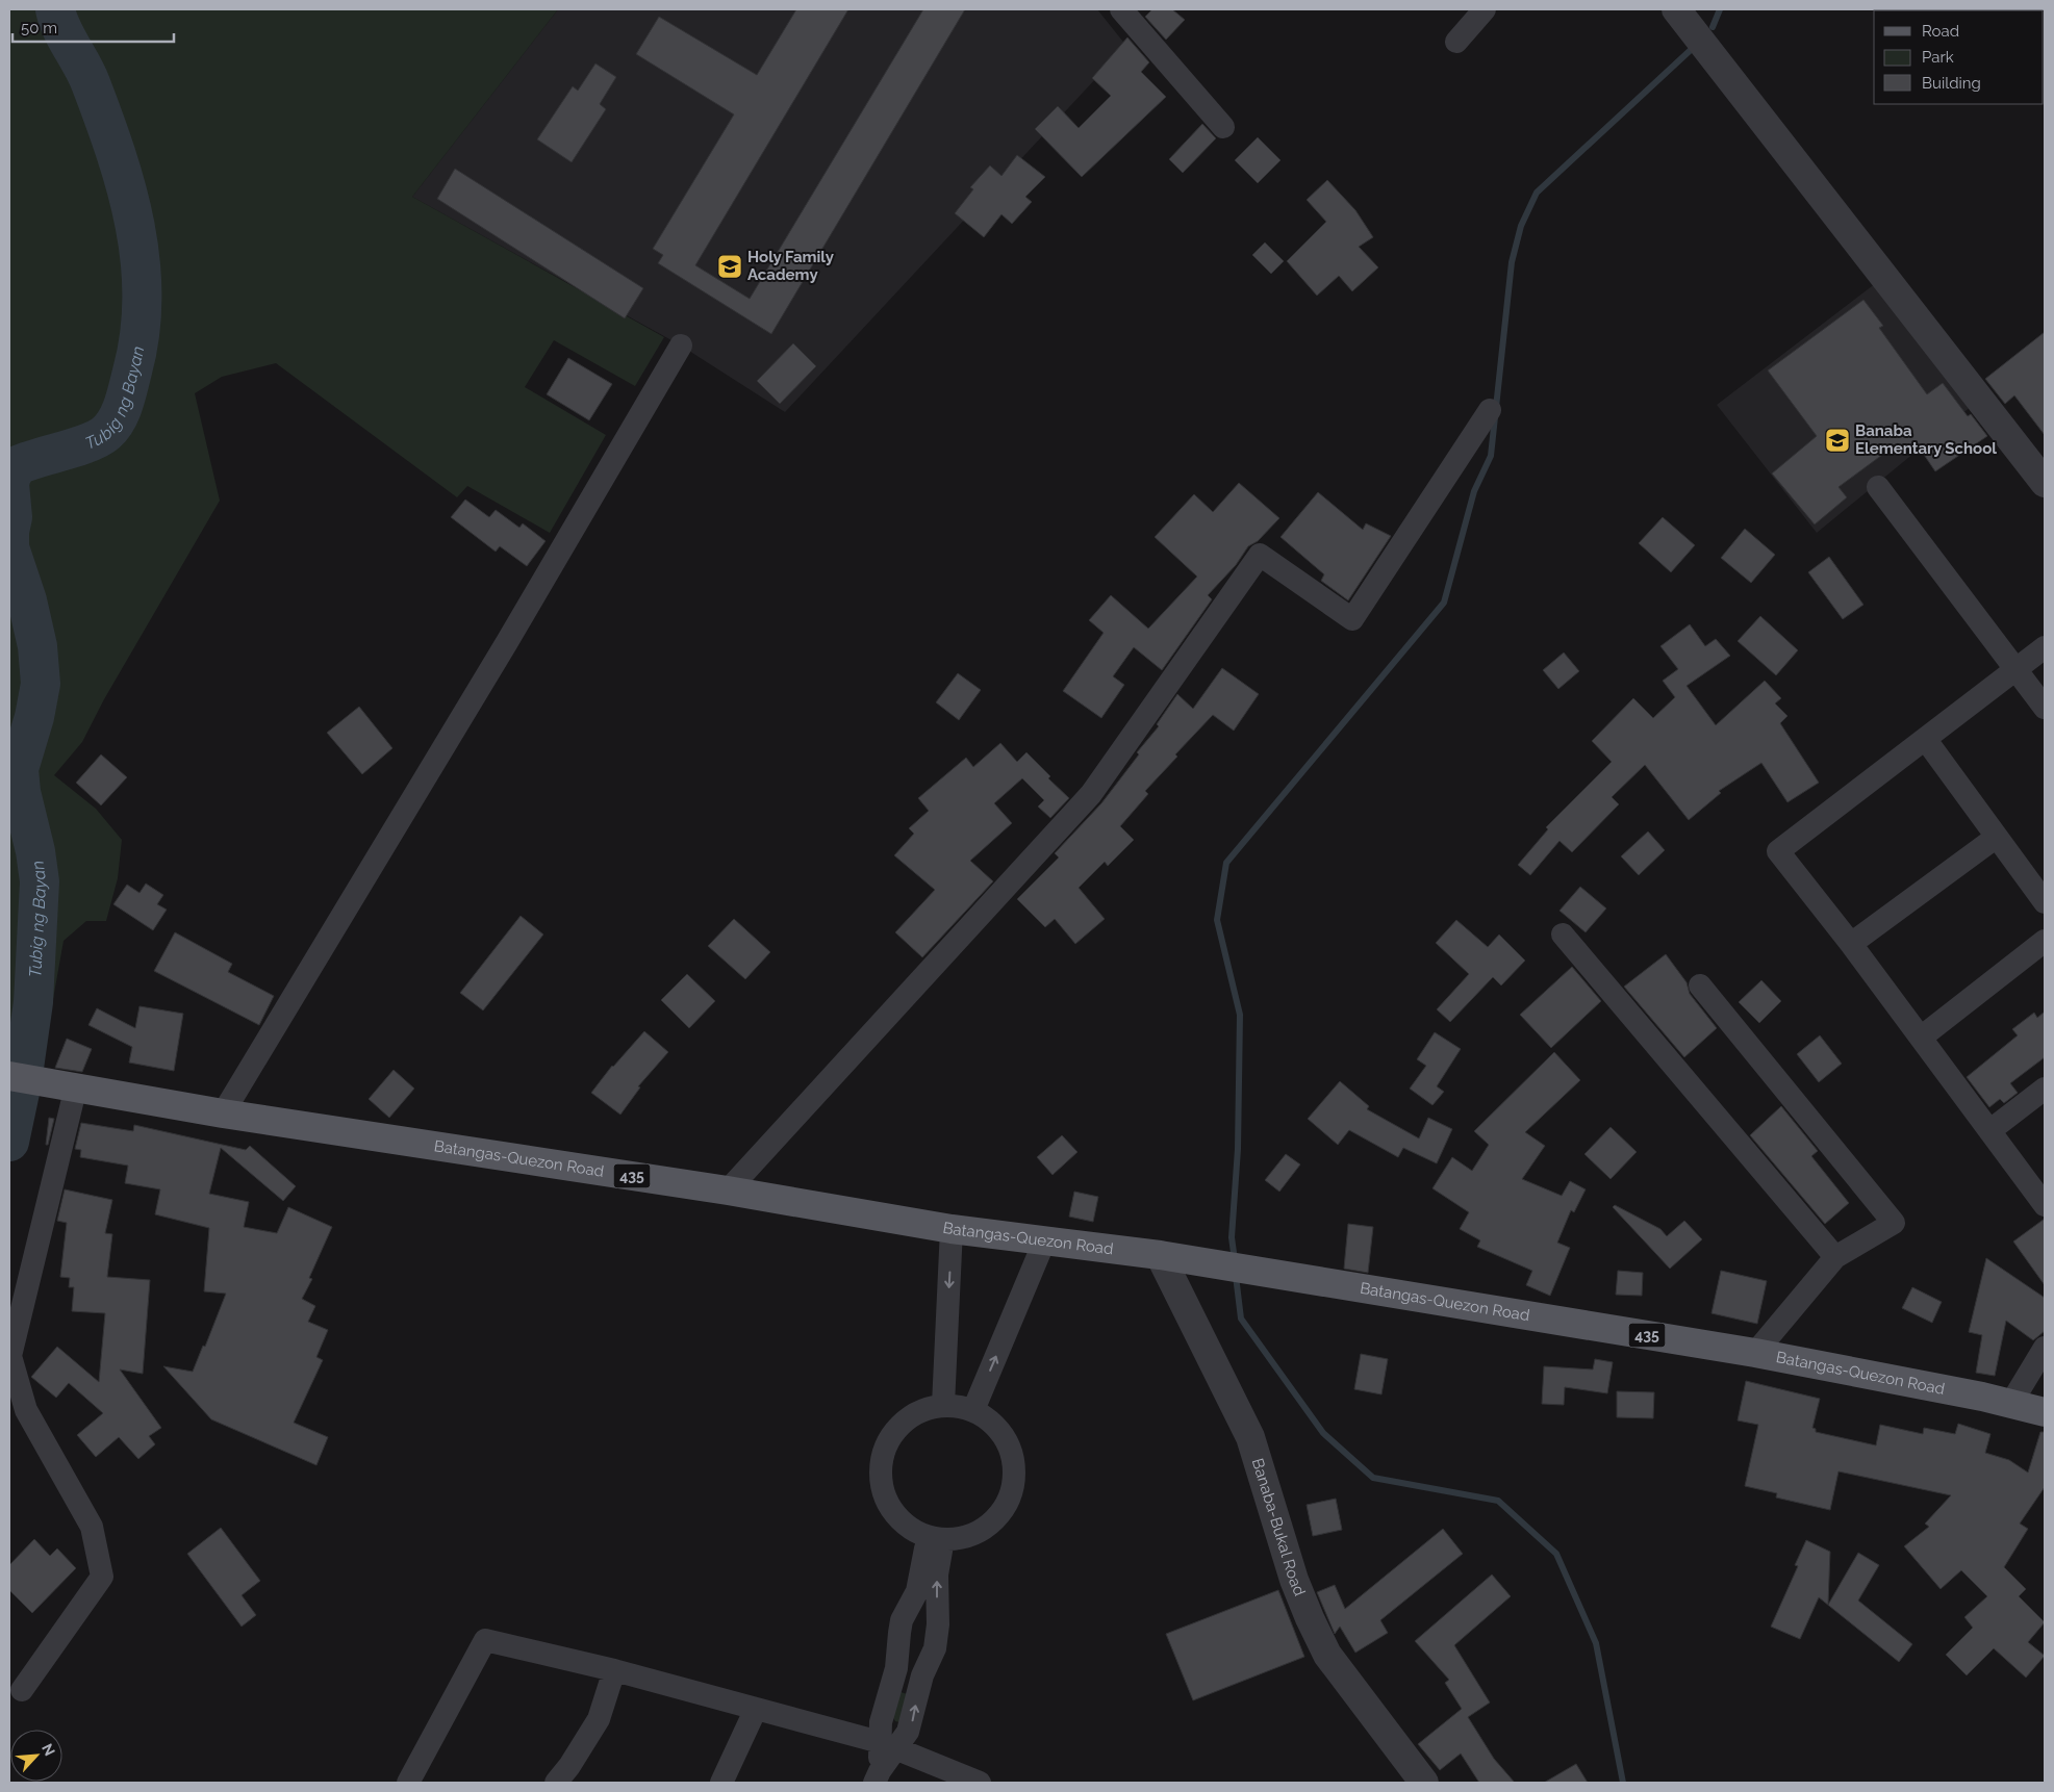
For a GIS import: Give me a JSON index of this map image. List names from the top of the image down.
{
  "streets": {
    "main road": ["Batangas-Quezon Road", "435"],
    "street": ["Banaba-Bukal Road"]
  },
  "crossings": [
    ["Batangas-Quezon Road", "Banaba-Bukal Road"]
  ],
  "water": ["Tubig ng Bayan"],
  "places": {
    "school or university": ["Holy Family Academy", "Banaba Elementary School"]
  },
  "legend": ["Road", "Park", "Building"],
  "scale_bar": "50 m",
  "north": "top right"
}
